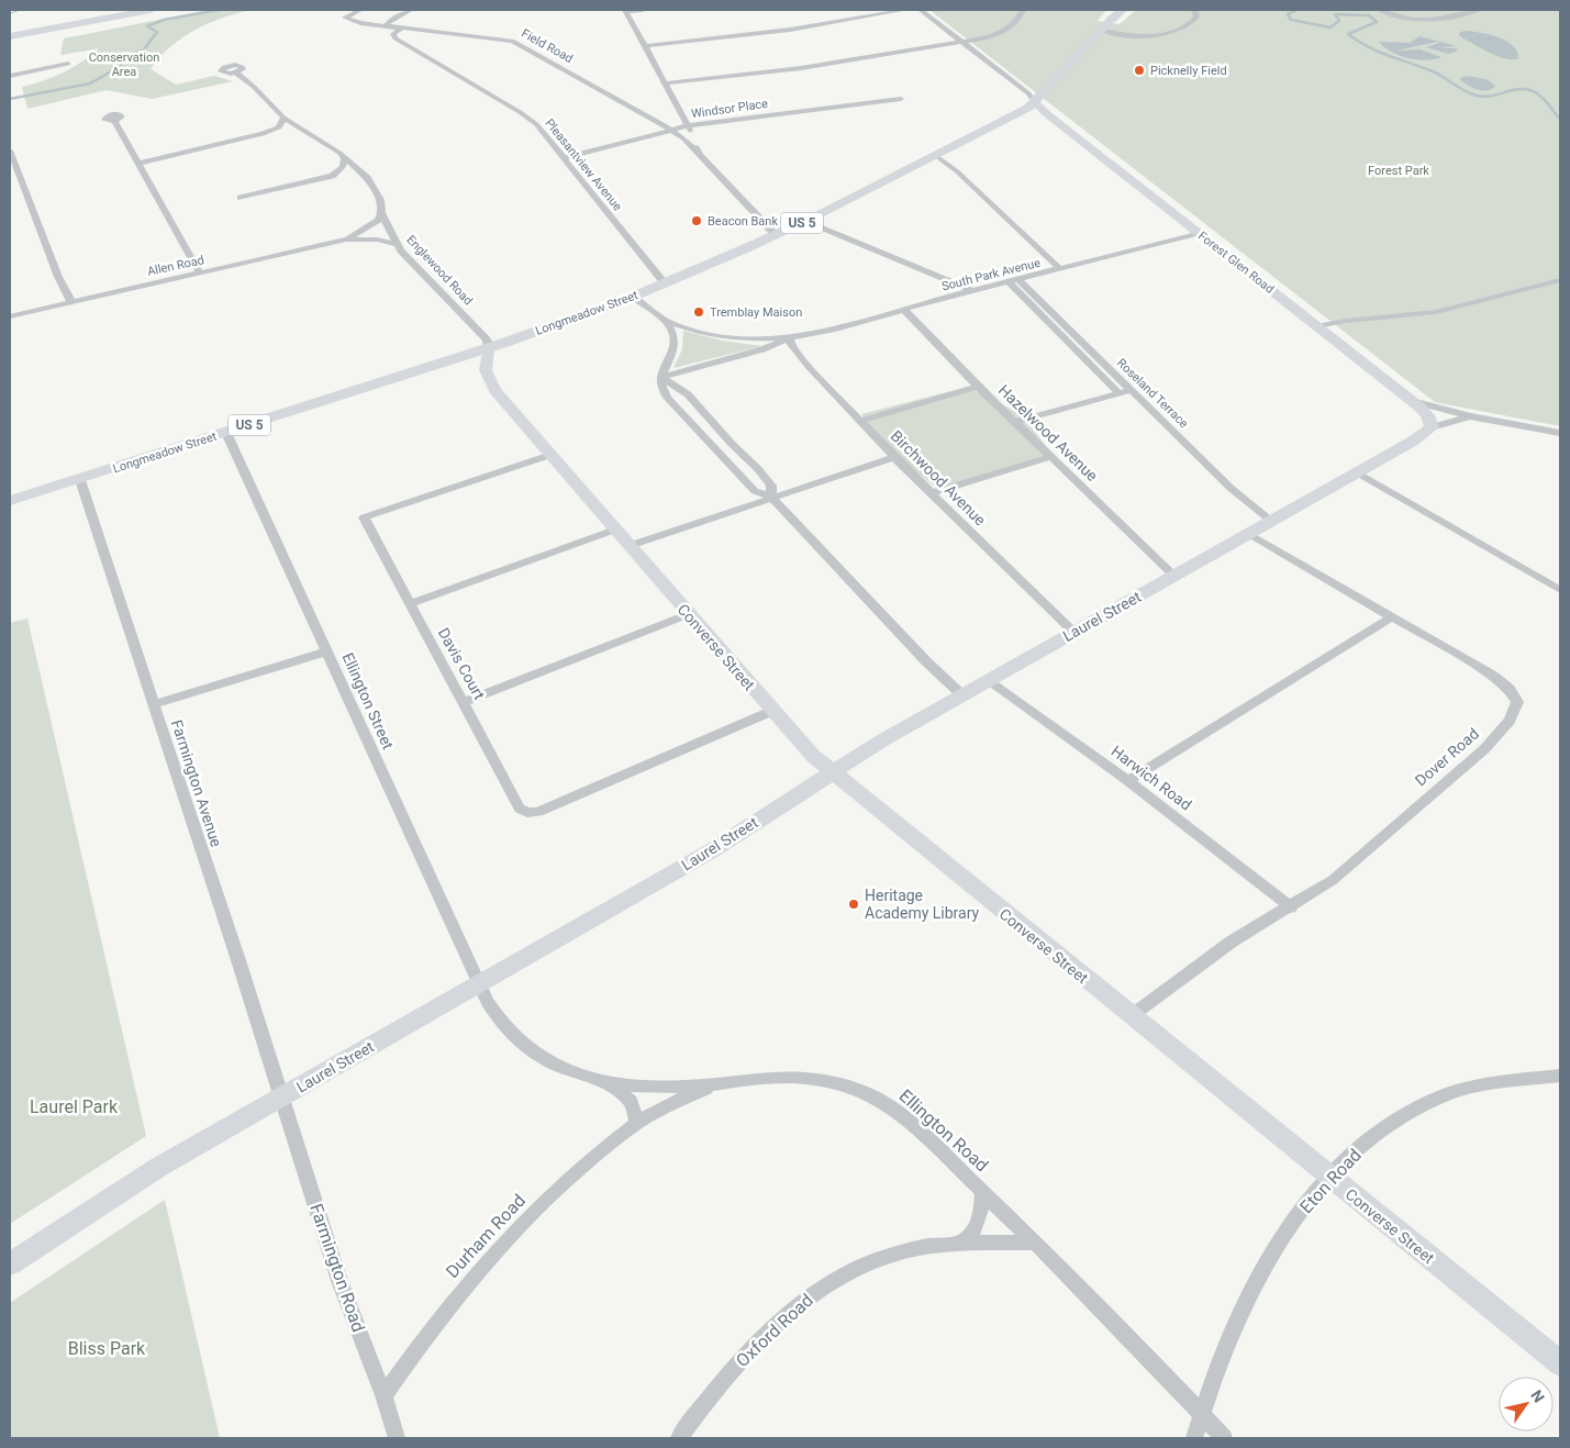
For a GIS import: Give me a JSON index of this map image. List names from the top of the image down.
{
  "streets": {
    "highway": ["US 5"],
    "main road": ["Longmeadow Street", "Converse Street"],
    "street": [
      "Field Road",
      "Windsor Place",
      "Pleasantview Avenue",
      "Forest Glen Road",
      "Allen Road",
      "Englewood Road",
      "South Park Avenue",
      "Roseland Terrace",
      "Hazelwood Avenue",
      "Birchwood Avenue",
      "Laurel Street",
      "Davis Court",
      "Ellington Street",
      "Dover Road",
      "Harwich Road",
      "Farmington Avenue",
      "Ellington Road",
      "Eton Road",
      "Durham Road",
      "Farmington Road",
      "Oxford Road"
    ]
  },
  "crossings": [
    ["Field Road", "Windsor Place"],
    ["Field Road", "Pleasantview Avenue"],
    ["Field Road", "Longmeadow Street"],
    ["Windsor Place", "Pleasantview Avenue"],
    ["Pleasantview Avenue", "Longmeadow Street"],
    ["US 5", "Longmeadow Street"],
    ["Forest Glen Road", "South Park Avenue"],
    ["Forest Glen Road", "Longmeadow Street"],
    ["Forest Glen Road", "Laurel Street"],
    ["Allen Road", "Englewood Road"],
    ["Englewood Road", "Longmeadow Street"],
    ["Englewood Road", "Converse Street"],
    ["South Park Avenue", "Longmeadow Street"],
    ["South Park Avenue", "Roseland Terrace"],
    ["South Park Avenue", "Hazelwood Avenue"],
    ["South Park Avenue", "Birchwood Avenue"],
    ["Longmeadow Street", "Converse Street"],
    ["Longmeadow Street", "Ellington Street"],
    ["Longmeadow Street", "Farmington Avenue"],
    ["Roseland Terrace", "Laurel Street"],
    ["Hazelwood Avenue", "Laurel Street"],
    ["Birchwood Avenue", "Laurel Street"],
    ["Laurel Street", "Converse Street"],
    ["Laurel Street", "Ellington Street"],
    ["Laurel Street", "Dover Road"],
    ["Laurel Street", "Harwich Road"],
    ["Laurel Street", "Farmington Avenue"],
    ["Laurel Street", "Ellington Road"],
    ["Laurel Street", "Farmington Road"],
    ["Converse Street", "Davis Court"],
    ["Converse Street", "Dover Road"],
    ["Converse Street", "Eton Road"],
    ["Ellington Street", "Ellington Road"],
    ["Dover Road", "Harwich Road"],
    ["Farmington Avenue", "Farmington Road"],
    ["Ellington Road", "Eton Road"],
    ["Ellington Road", "Durham Road"],
    ["Ellington Road", "Oxford Road"],
    ["Durham Road", "Farmington Road"]
  ],
  "parks": [
    "Conservation Area",
    "Forest Park",
    "Laurel Park",
    "Bliss Park"
  ],
  "places": [
    "Picknelly Field",
    "Beacon Bank",
    "Tremblay Maison",
    "Heritage Academy Library"
  ],
  "north": "top right"
}
